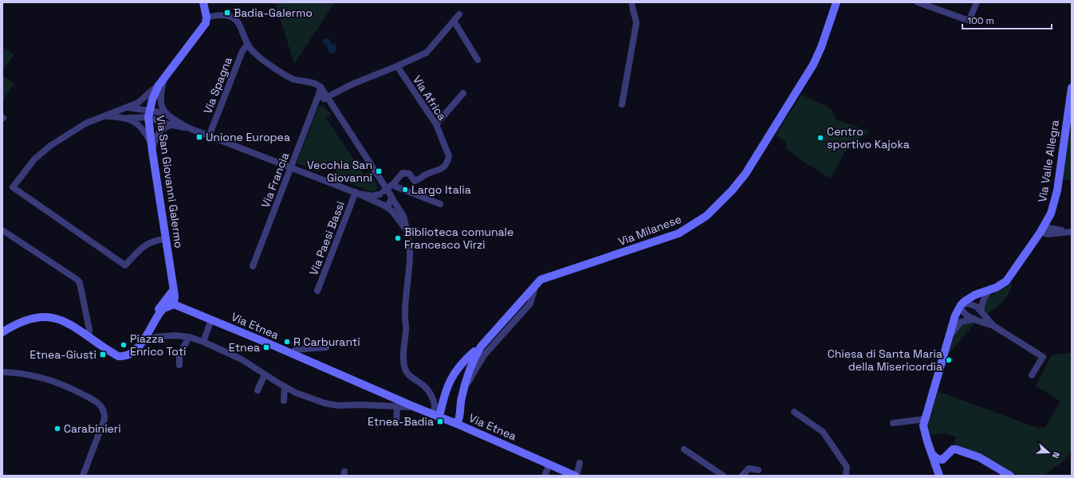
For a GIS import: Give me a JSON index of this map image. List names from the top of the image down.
{
  "streets": {
    "main road": [
      "Via Valle Allegra",
      "Via San Giovanni Galermo",
      "Via Milanese",
      "Via Etnea"
    ],
    "street": [
      "Via Spagna",
      "Via Africa",
      "Via Francia",
      "Via Paesi Bassi"
    ]
  },
  "crossings": [
    ["Via San Giovanni Galermo", "Via Etnea"],
    ["Via Milanese", "Via Etnea"]
  ],
  "places": {
    "transit": [
      "Badia-Galermo",
      "Unione Europea",
      "Vecchia San Giovanni",
      "Etnea",
      "Etnea-Giusti",
      "Etnea-Badia"
    ],
    "other": [
      "Centro sportivo Kajoka",
      "Largo Italia",
      "Biblioteca comunale Francesco Virzì",
      "R Carburanti",
      "Piazza Enrico Toti",
      "Chiesa di Santa Maria della Misericordia",
      "Carabinieri"
    ]
  },
  "scale_bar": "100 m",
  "north": "right"
}
